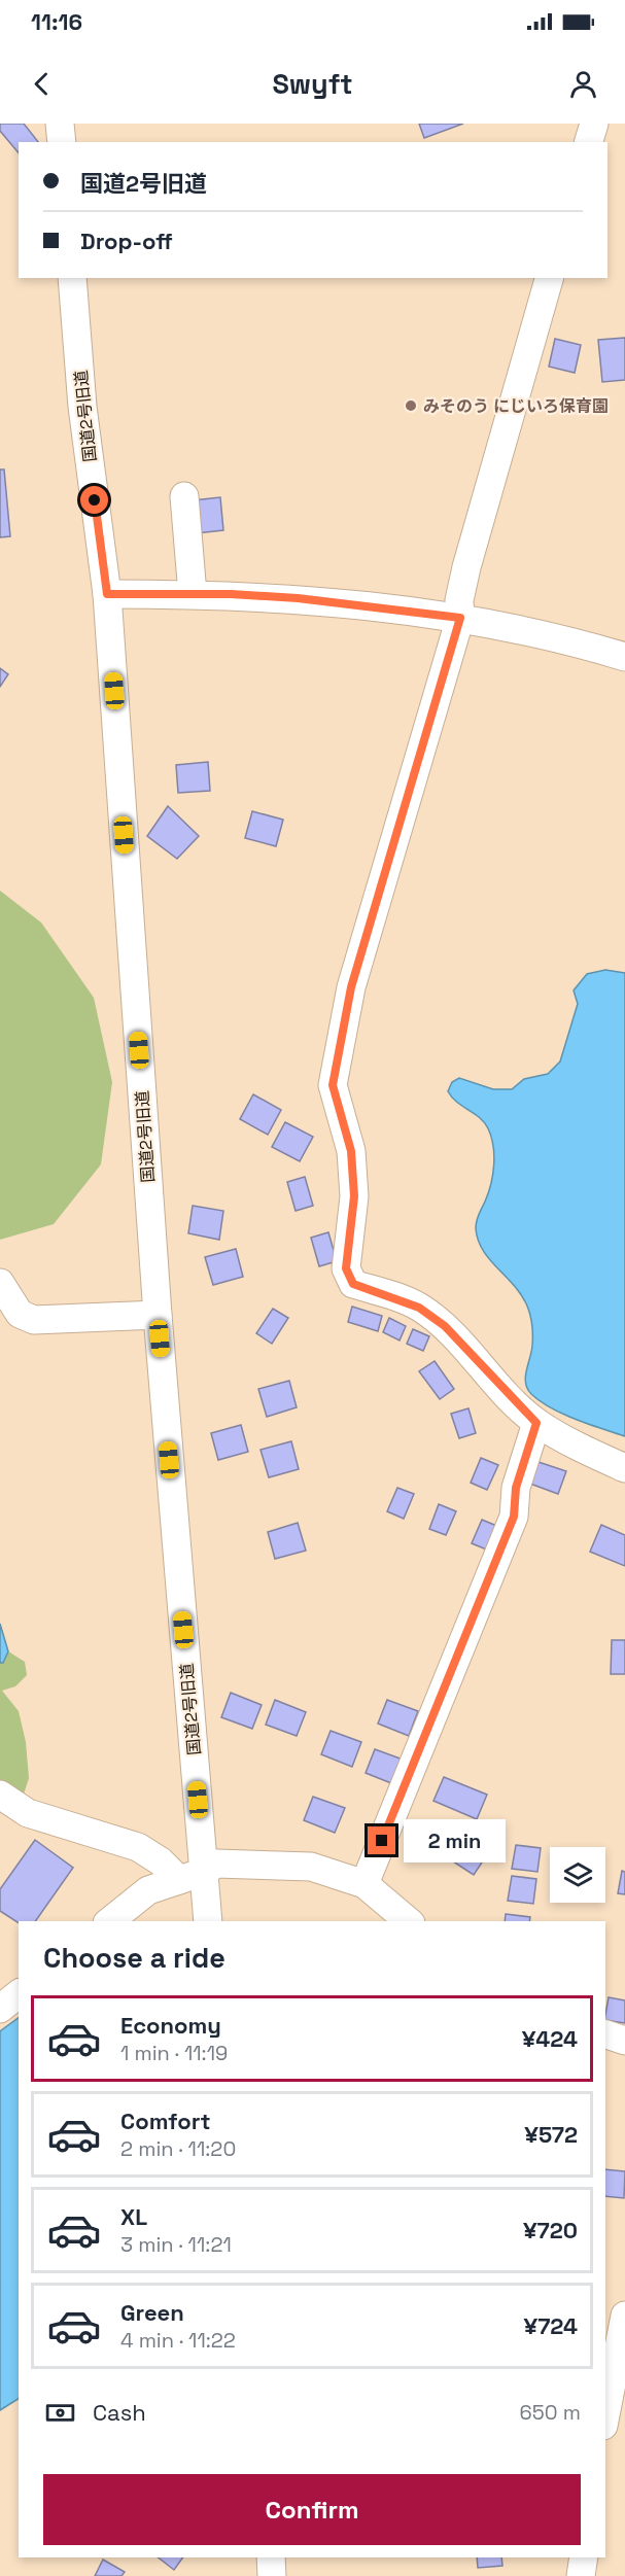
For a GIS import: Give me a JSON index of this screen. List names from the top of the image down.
{
  "streets": {
    "street": ["国道2号旧道"]
  },
  "places": ["みそのう にじいろ保育園"],
  "page": {
    "status": "11:16",
    "header": "Swyft",
    "banner": ["国道2号旧道", "Drop-off"],
    "bubble": "2 min",
    "heading": "Choose a ride",
    "list": [
      {
        "name": "Economy",
        "note": "1 min · 11:19",
        "value": "¥424"
      },
      {
        "name": "Comfort",
        "note": "2 min · 11:20",
        "value": "¥572"
      },
      {
        "name": "XL",
        "note": "3 min · 11:21",
        "value": "¥720"
      },
      {
        "name": "Green",
        "note": "4 min · 11:22",
        "value": "¥724"
      }
    ],
    "pay": ["Cash", "650 m"],
    "buttons": "Confirm"
  }
}
